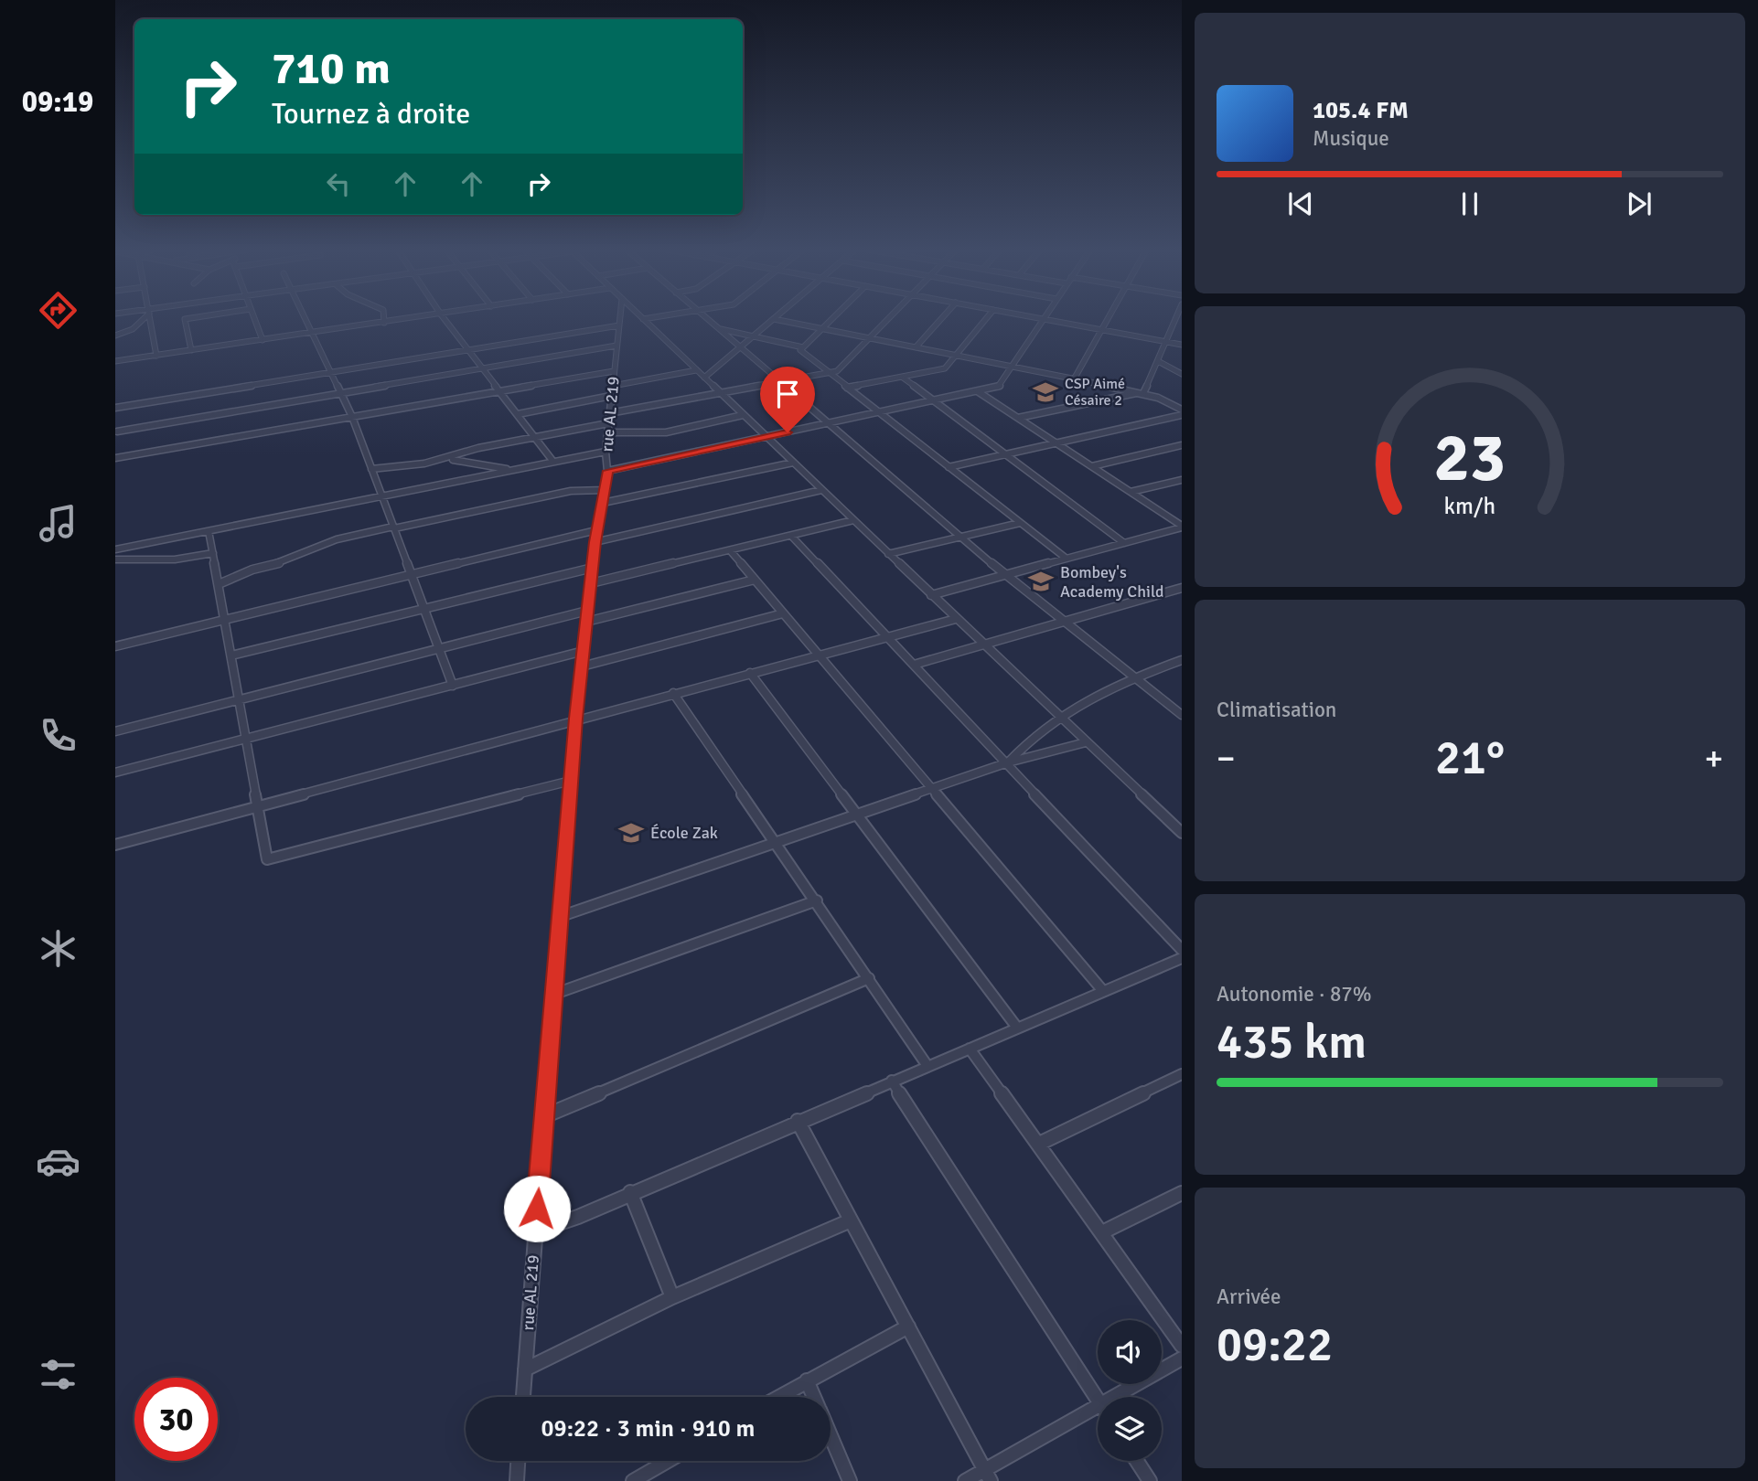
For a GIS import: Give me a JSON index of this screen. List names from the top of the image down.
{
  "streets": {
    "street": ["rue AL 219"]
  },
  "places": {
    "school or university": ["CSP Aimé Césaire 2", "Bombey's Academy Child", "École Zak"]
  },
  "page": {
    "tabs": "09:19",
    "turn": ["710 m", "Tournez à droite"],
    "song": ["105.4 FM", "Musique"],
    "tile": [
      "Climatisation",
      ["Autonomie · 87%", "435 km"],
      ["Arrivée", "09:22"]
    ],
    "heat": ["−", "21°", "+"],
    "limit": "30",
    "trip": "09:22 · 3 min · 910 m",
    "gauge": ["23", "km/h"]
  }
}
